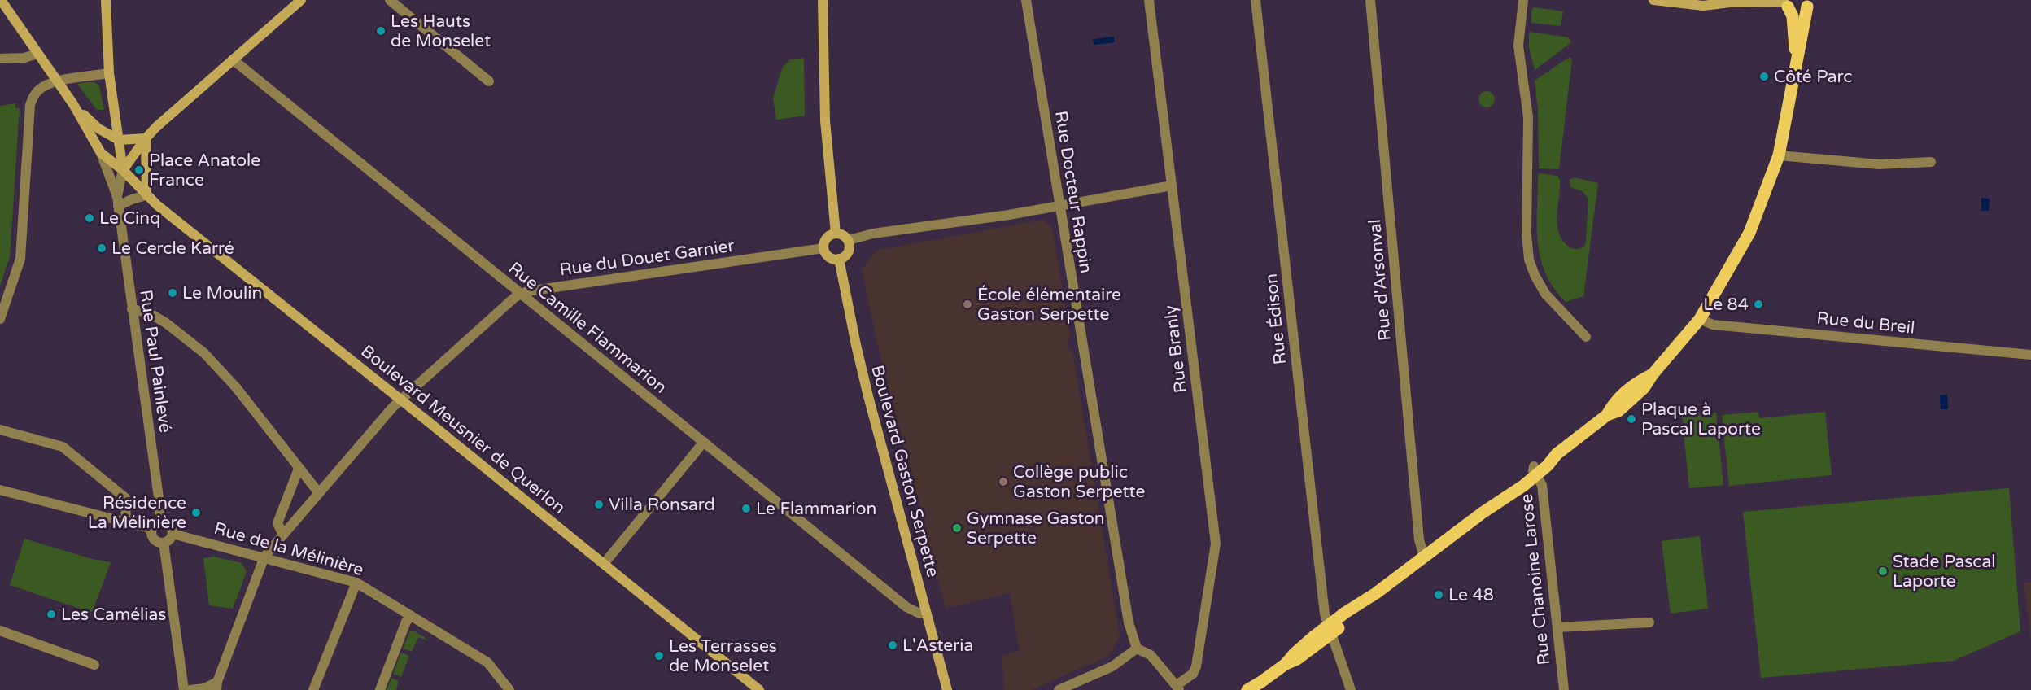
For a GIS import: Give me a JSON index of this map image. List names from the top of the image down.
{
  "streets": {
    "main road": ["Boulevard Meusnier de Querlon", "Boulevard Gaston Serpette"],
    "street": [
      "Rue Docteur Rappin",
      "Rue du Douet Garnier",
      "Rue d'Arsonval",
      "Rue Édison",
      "Rue du Breil",
      "Rue Camille Flammarion",
      "Rue Branly",
      "Rue Paul Painlevé",
      "Rue de la Mélinière",
      "Rue Chanoine Larose"
    ]
  },
  "crossings": [
    ["Rue du Douet Garnier", "Rue Camille Flammarion"],
    ["Rue du Douet Garnier", "Boulevard Meusnier de Querlon"],
    ["Rue du Douet Garnier", "Boulevard Gaston Serpette"],
    ["Rue du Douet Garnier", "Rue de la Mélinière"],
    ["Rue Camille Flammarion", "Boulevard Gaston Serpette"],
    ["Rue Paul Painlevé", "Rue de la Mélinière"]
  ],
  "places": [
    "Les Hauts de Monselet",
    "Côté Parc",
    "Place Anatole France",
    "Le Cinq",
    "Le Cercle Karré",
    "Le Moulin",
    "École élémentaire Gaston Serpette",
    "Le 84",
    "Plaque à Pascal Laporte",
    "Collège public Gaston Serpette",
    "Villa Ronsard",
    "Le Flammarion",
    "Résidence La Mélinière",
    "Gymnase Gaston Serpette",
    "Stade Pascal Laporte",
    "Le 48",
    "Les Camélias",
    "L'Asteria",
    "Les Terrasses de Monselet"
  ]
}
